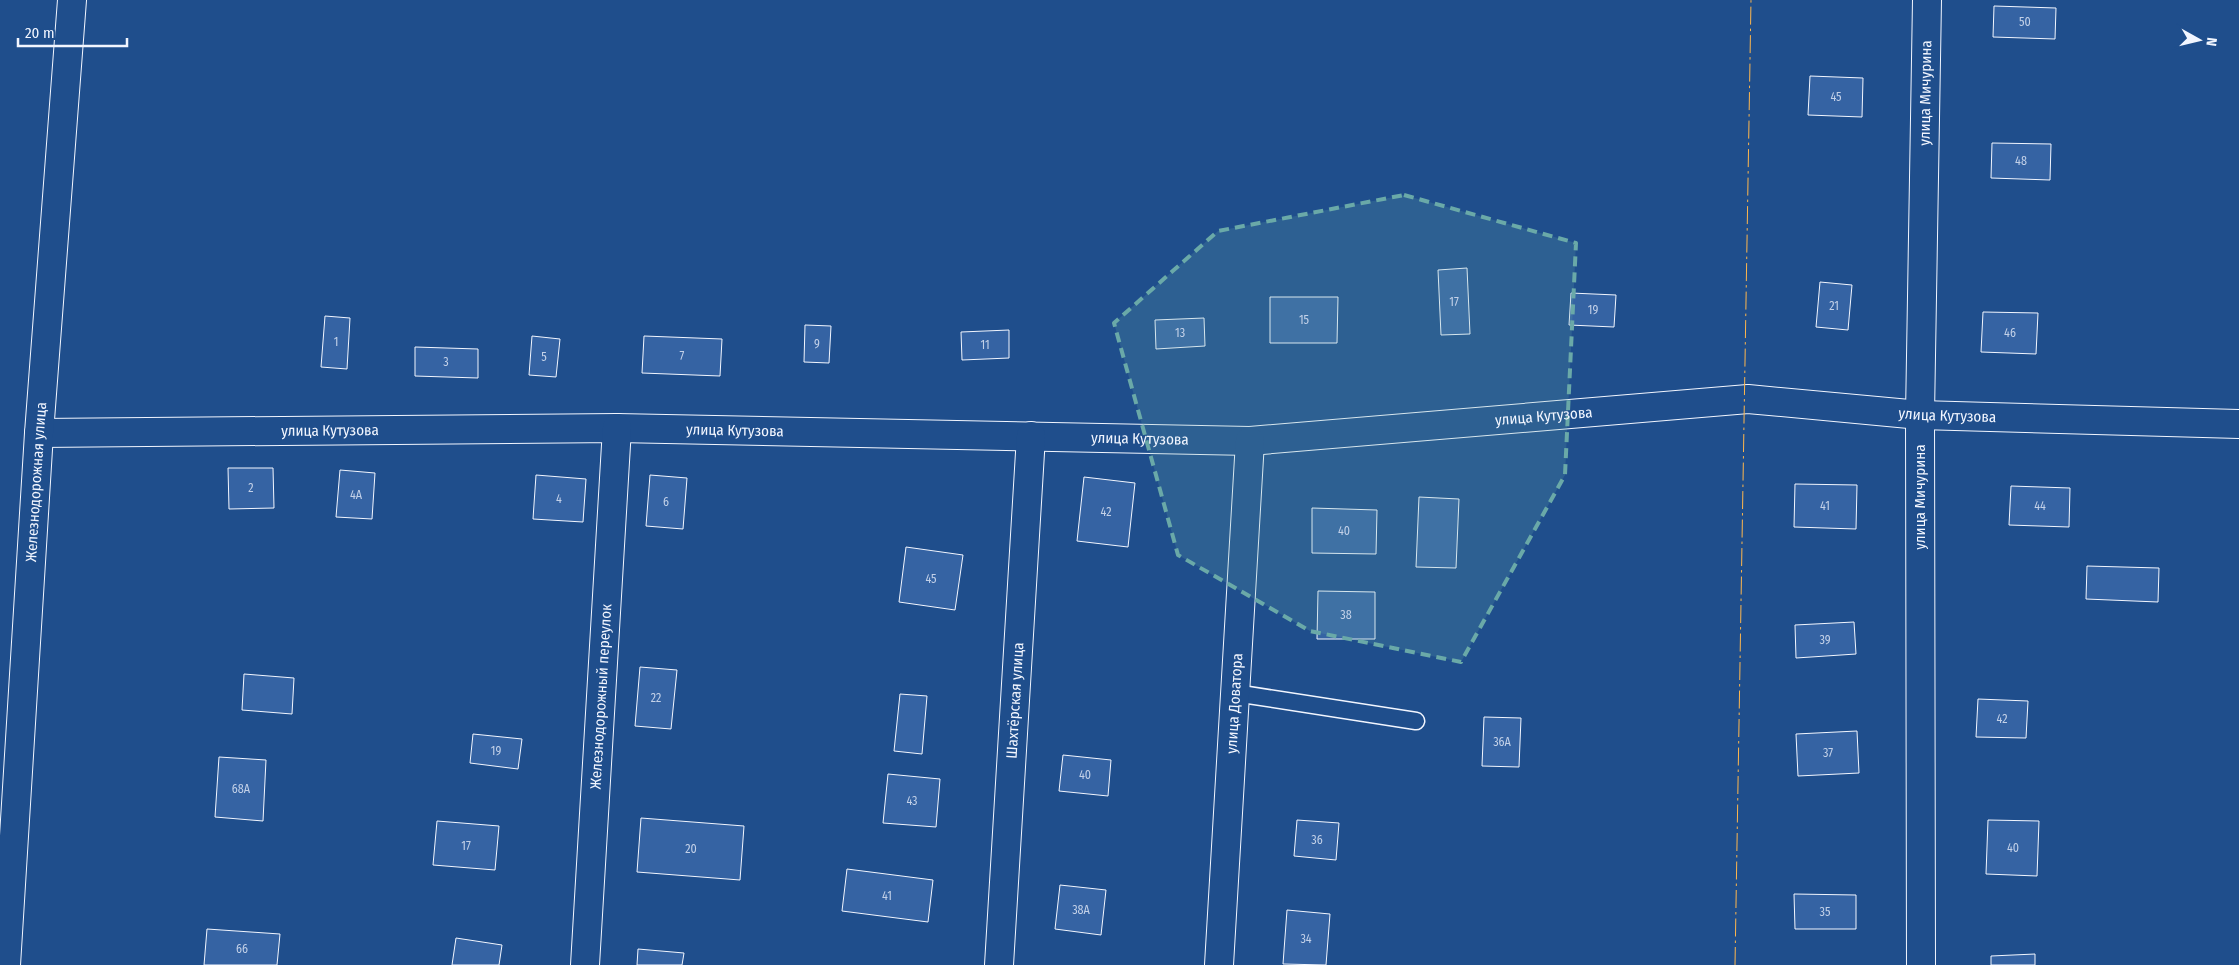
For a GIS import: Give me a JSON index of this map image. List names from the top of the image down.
{
  "streets": {
    "street": [
      "улица Мичурина",
      "улица Кутузова",
      "Железнодорожная улица",
      "Железнодорожный переулок",
      "Шахтёрская улица",
      "улица Доватора"
    ]
  },
  "crossings": [
    ["улица Мичурина", "улица Кутузова"],
    ["улица Кутузова", "Железнодорожная улица"],
    ["улица Кутузова", "Железнодорожный переулок"],
    ["улица Кутузова", "Шахтёрская улица"],
    ["улица Кутузова", "улица Доватора"]
  ],
  "house_numbers": [
    "50",
    "45",
    "48",
    "17",
    "21",
    "19",
    "15",
    "13",
    "46",
    "1",
    "9",
    "11",
    "7",
    "5",
    "3",
    "2",
    "4А",
    "4",
    "6",
    "41",
    "44",
    "42",
    "40",
    "45",
    "38",
    "39",
    "22",
    "42",
    "36А",
    "19",
    "37",
    "40",
    "68А",
    "43",
    "36",
    "17",
    "40",
    "20",
    "41",
    "38А",
    "35",
    "34",
    "66"
  ],
  "scale_bar": "20 m",
  "north": "right"
}
